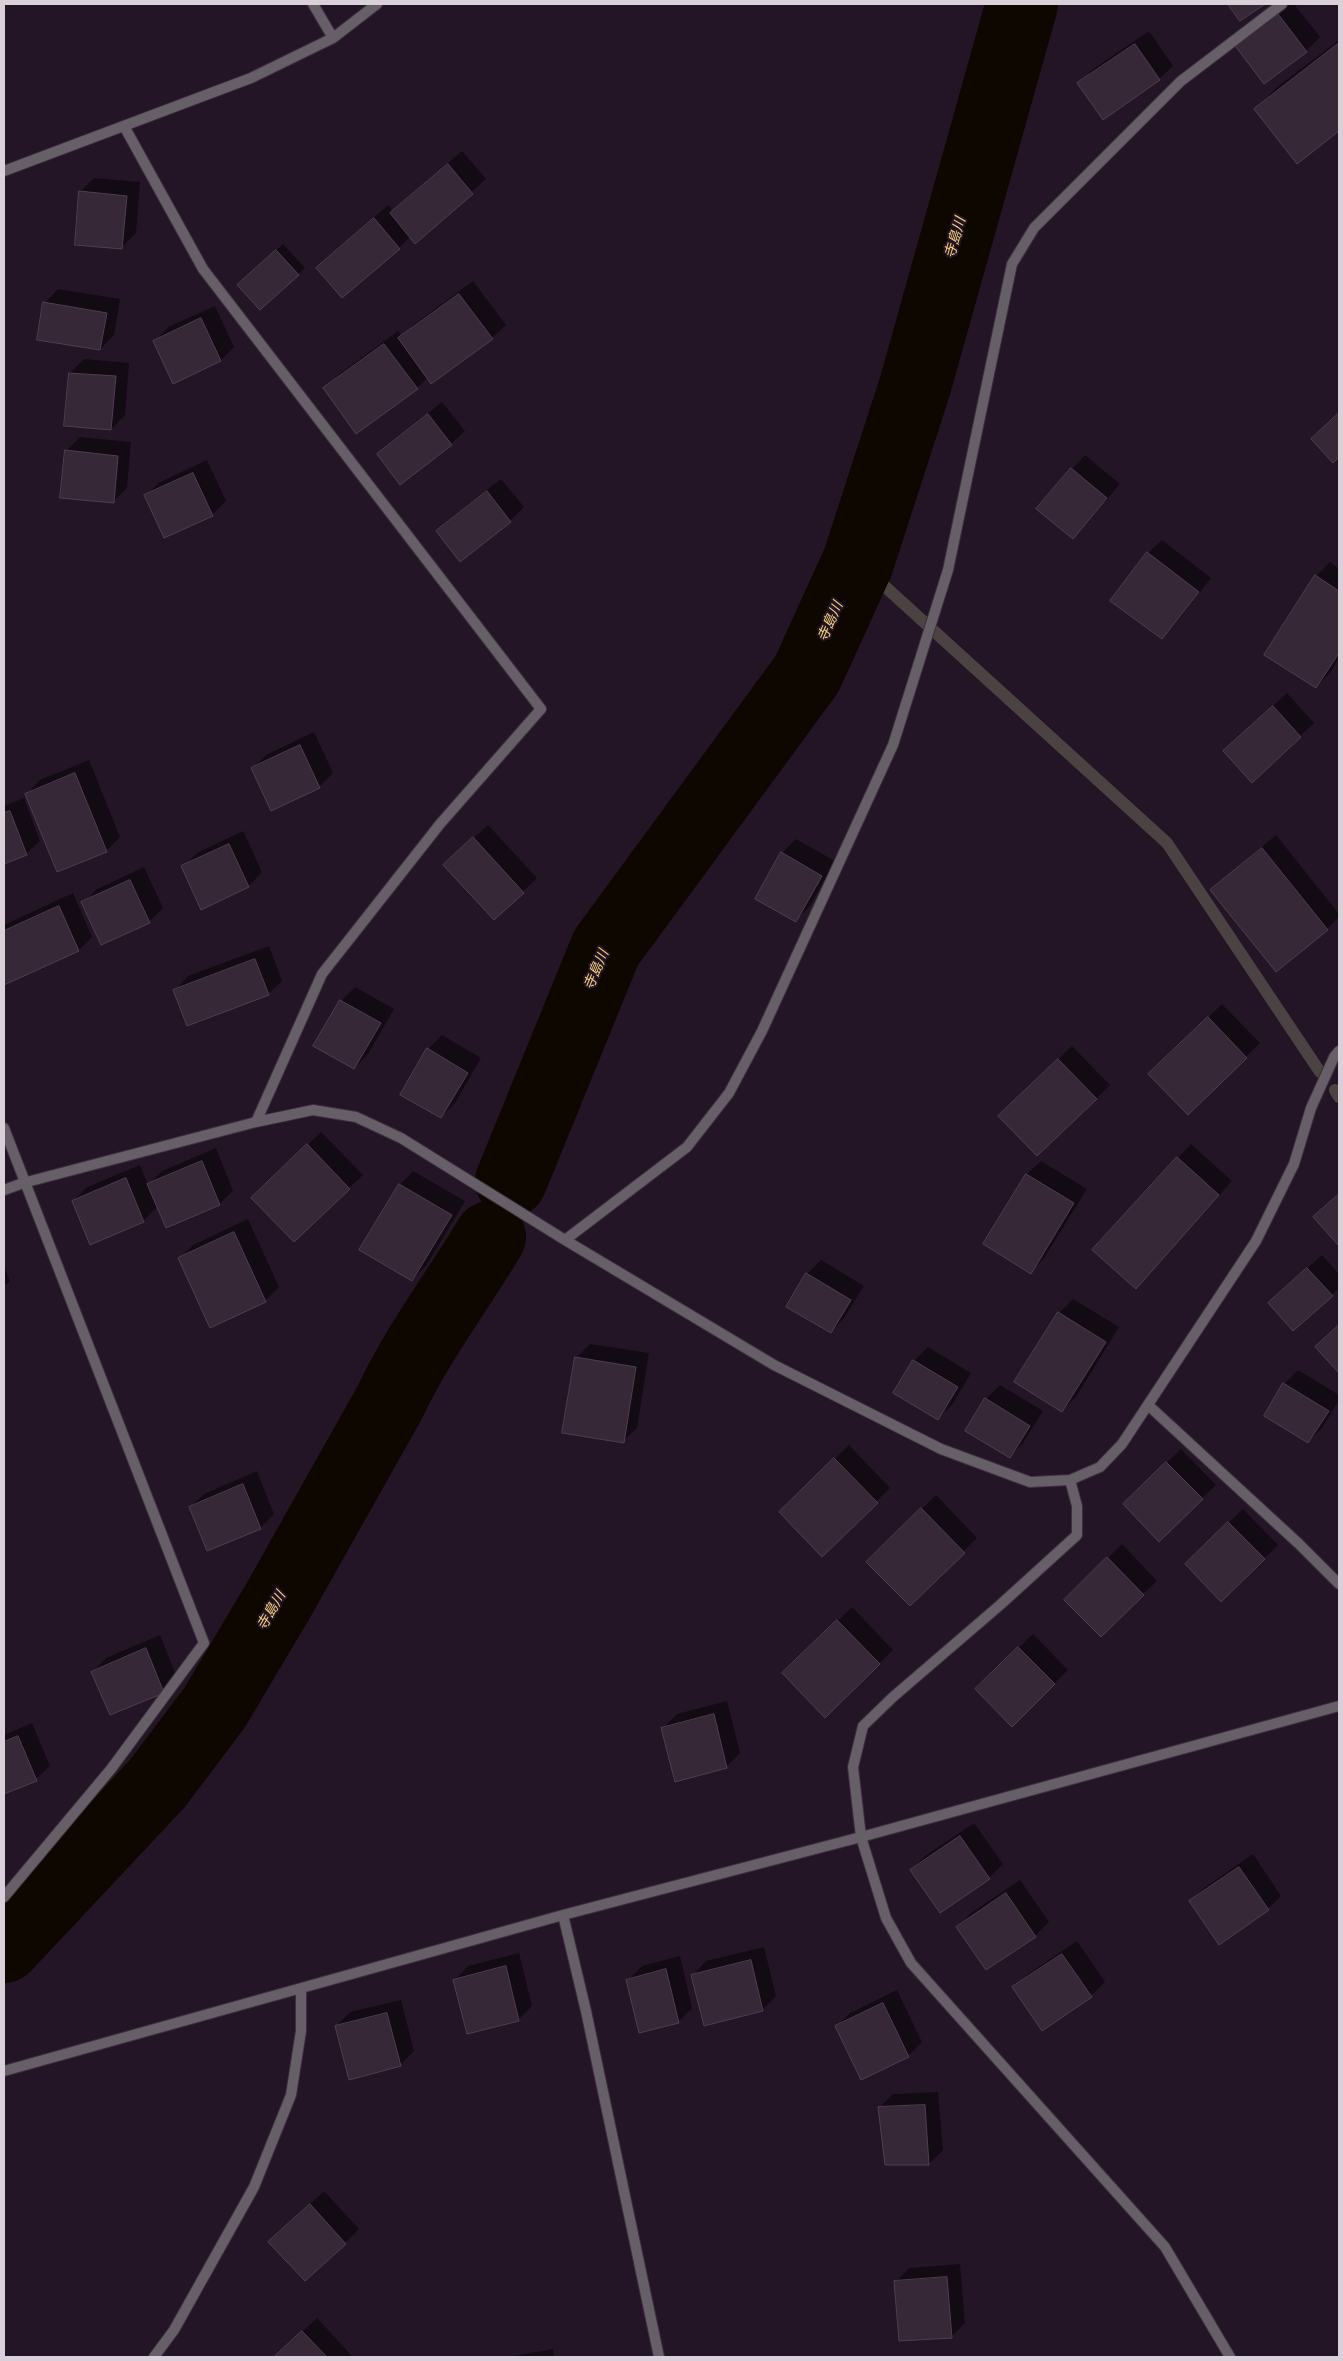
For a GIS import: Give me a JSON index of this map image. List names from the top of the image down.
{
  "water": ["寺島川"]
}
